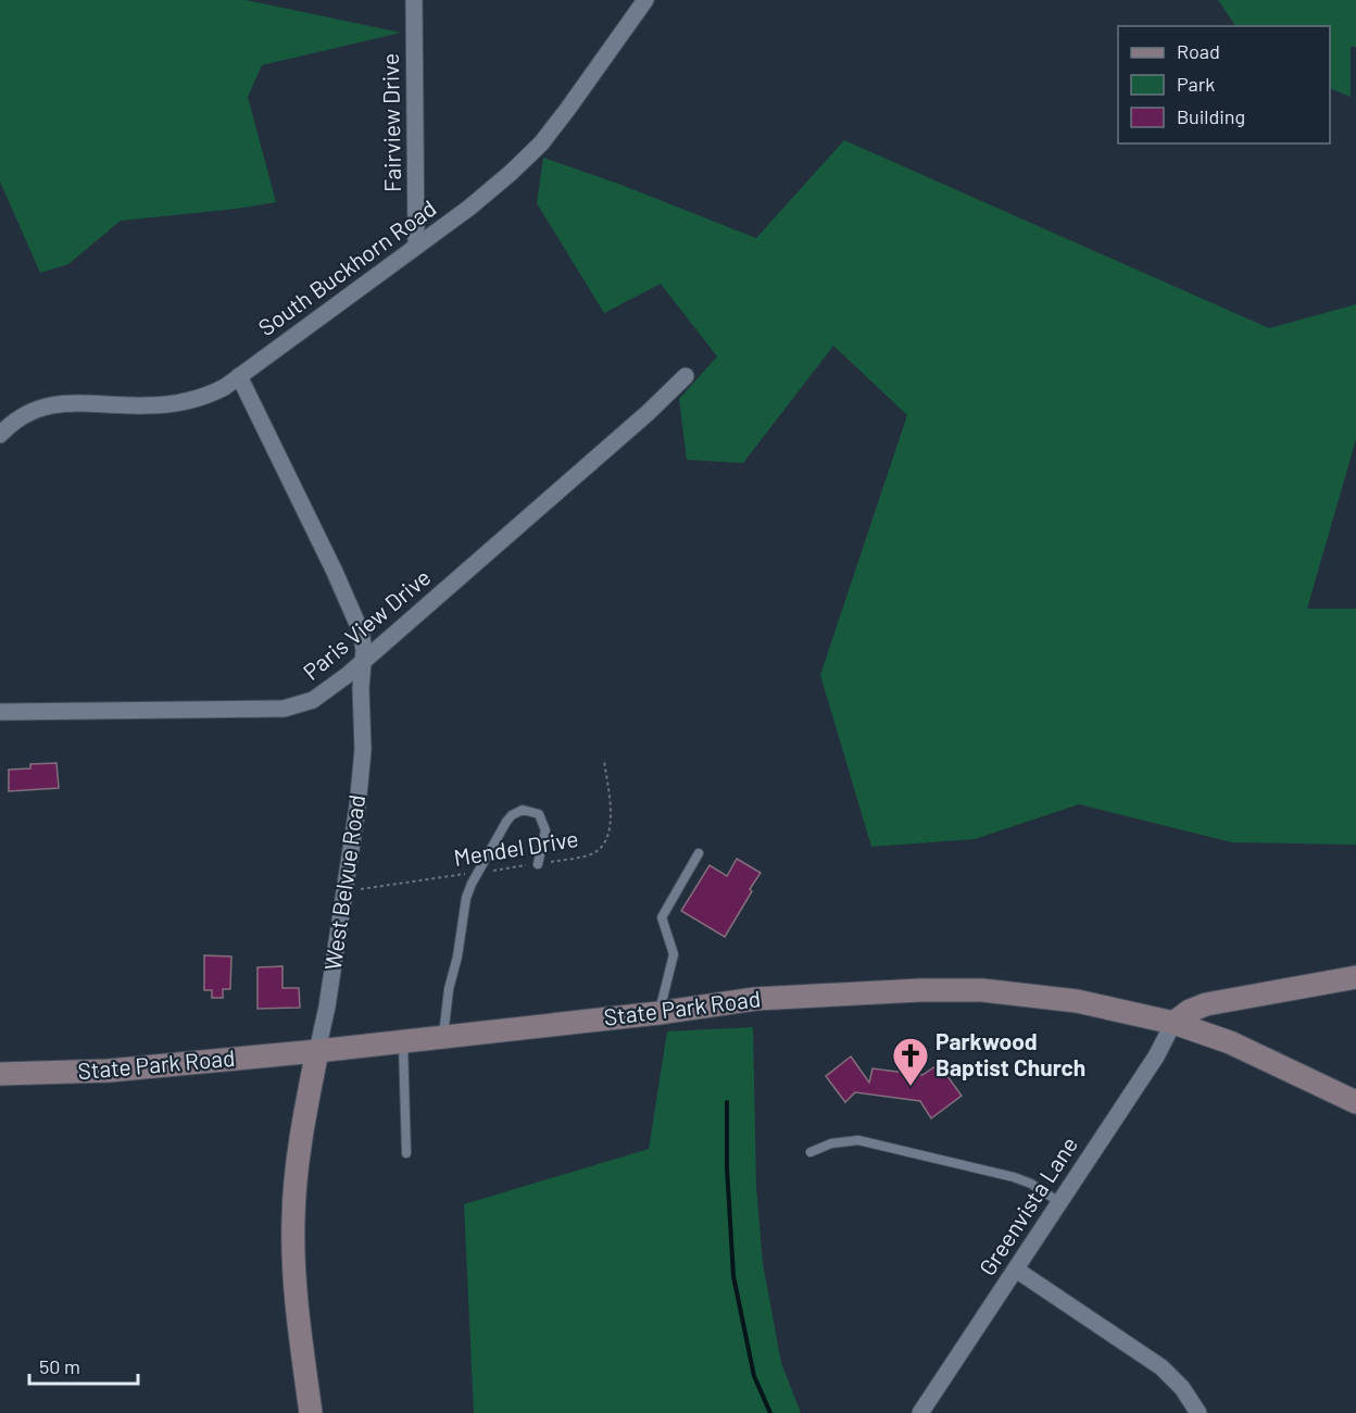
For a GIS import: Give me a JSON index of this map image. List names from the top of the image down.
{
  "streets": {
    "main road": ["West Belvue Road", "State Park Road"],
    "street": [
      "Fairview Drive",
      "South Buckhorn Road",
      "Paris View Drive",
      "Greenvista Lane"
    ],
    "path": ["Mendel Drive"]
  },
  "crossings": [
    ["Fairview Drive", "South Buckhorn Road"],
    ["South Buckhorn Road", "West Belvue Road"],
    ["Paris View Drive", "West Belvue Road"],
    ["Mendel Drive", "West Belvue Road"],
    ["West Belvue Road", "State Park Road"],
    ["State Park Road", "Greenvista Lane"]
  ],
  "places": {
    "church": ["Parkwood Baptist Church"]
  },
  "legend": ["Road", "Park", "Building"],
  "scale_bar": "50 m"
}
